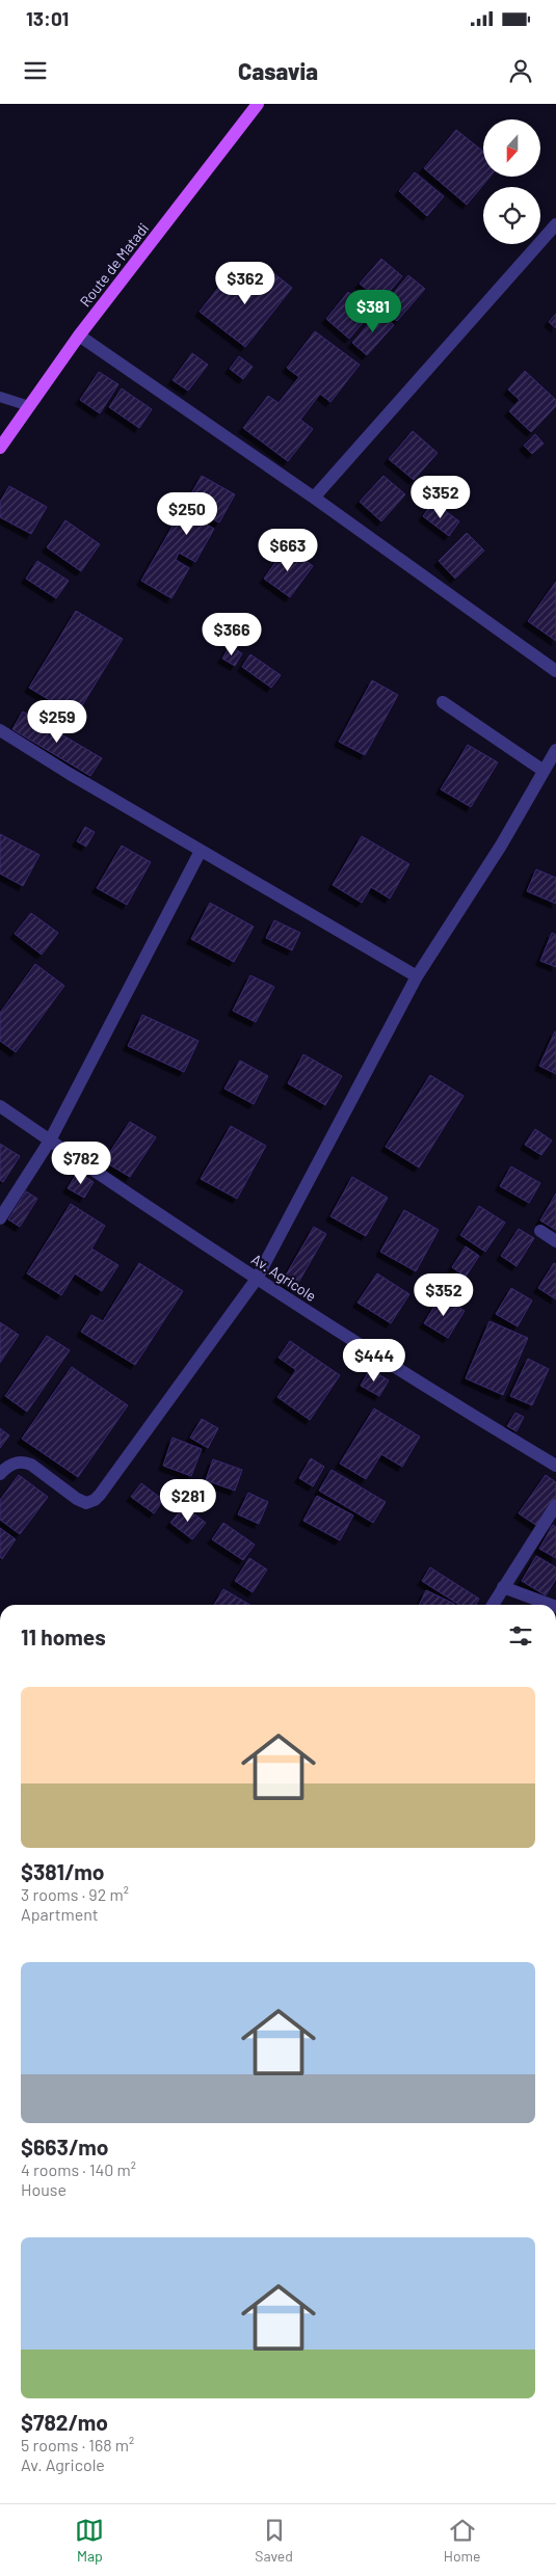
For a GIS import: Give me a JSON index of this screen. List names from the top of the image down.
{
  "streets": {
    "main road": ["Route de Matadi"],
    "street": ["Av. Agricole"]
  },
  "north": "bottom",
  "page": {
    "status": "13:01",
    "header": "Casavia",
    "price": [
      "$362",
      "$381",
      "$352",
      "$250",
      "$663",
      "$366",
      "$259",
      "$782",
      "$352",
      "$444",
      "$281"
    ],
    "heading": "11 homes",
    "list": [
      {
        "name": "$381/mo",
        "note": "3 rooms · 92 m² · Apartment"
      },
      {
        "name": "$663/mo",
        "note": "4 rooms · 140 m² · House"
      },
      {
        "name": "$782/mo",
        "note": "5 rooms · 168 m² · Av. Agricole"
      }
    ],
    "tabs": ["Map", "Saved", "Home"]
  }
}
